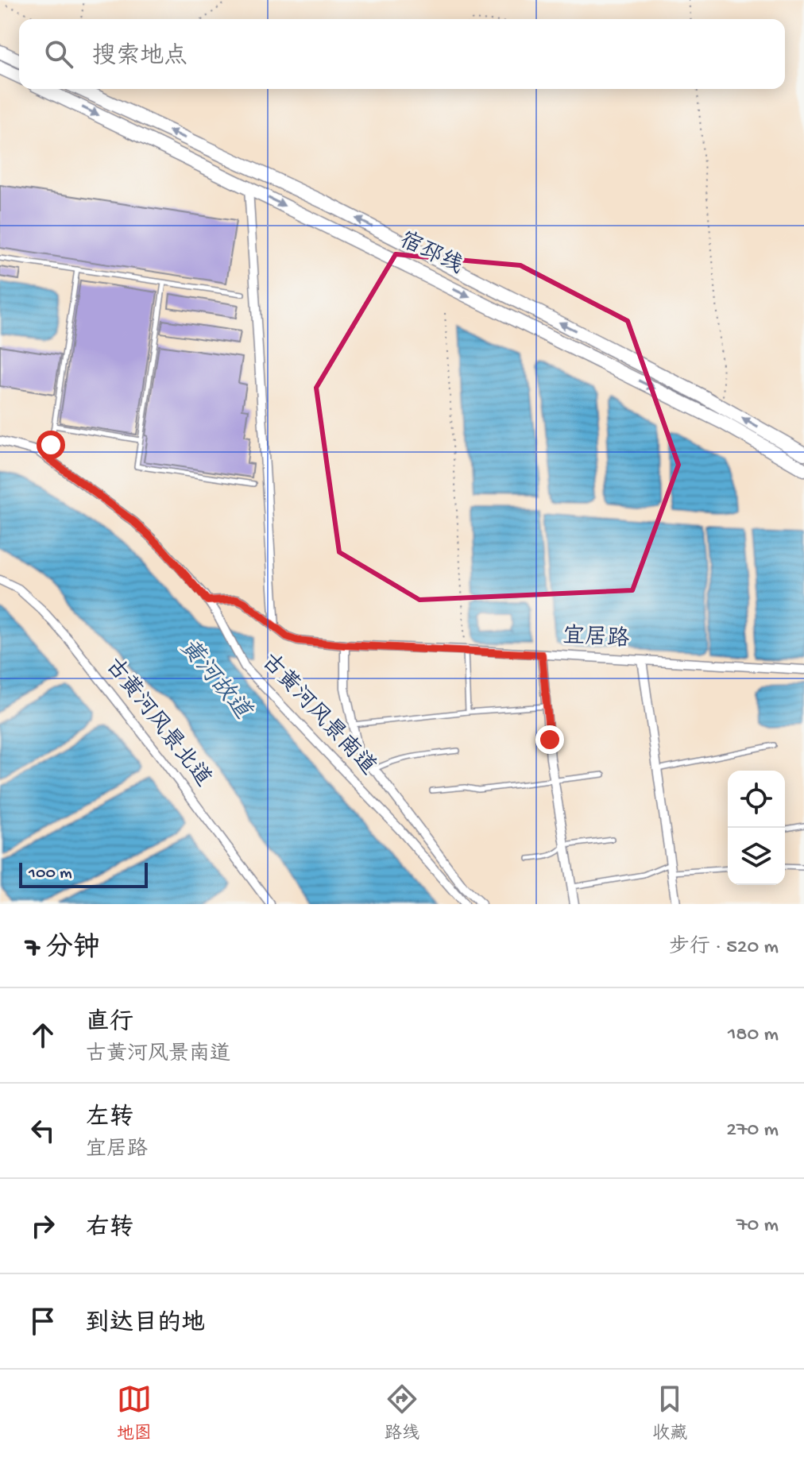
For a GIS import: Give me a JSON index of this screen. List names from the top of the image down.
{
  "streets": {
    "main road": ["宿邳线"],
    "street": ["宜居路", "古黄河风景南道", "古黄河风景北道"]
  },
  "crossings": [
    ["宜居路", "古黄河风景南道"]
  ],
  "water": ["黄河故道"],
  "scale_bar": "100 m",
  "page": {
    "search": "搜索地点",
    "scale": "100 m",
    "heading": ["7 分钟", "步行 · 520 m"],
    "list": [
      ["直行", "古黄河风景南道", "180 m"],
      ["左转", "宜居路", "270 m"],
      ["右转", "70 m"],
      "到达目的地"
    ],
    "nav": ["地图", "路线", "收藏"]
  }
}
